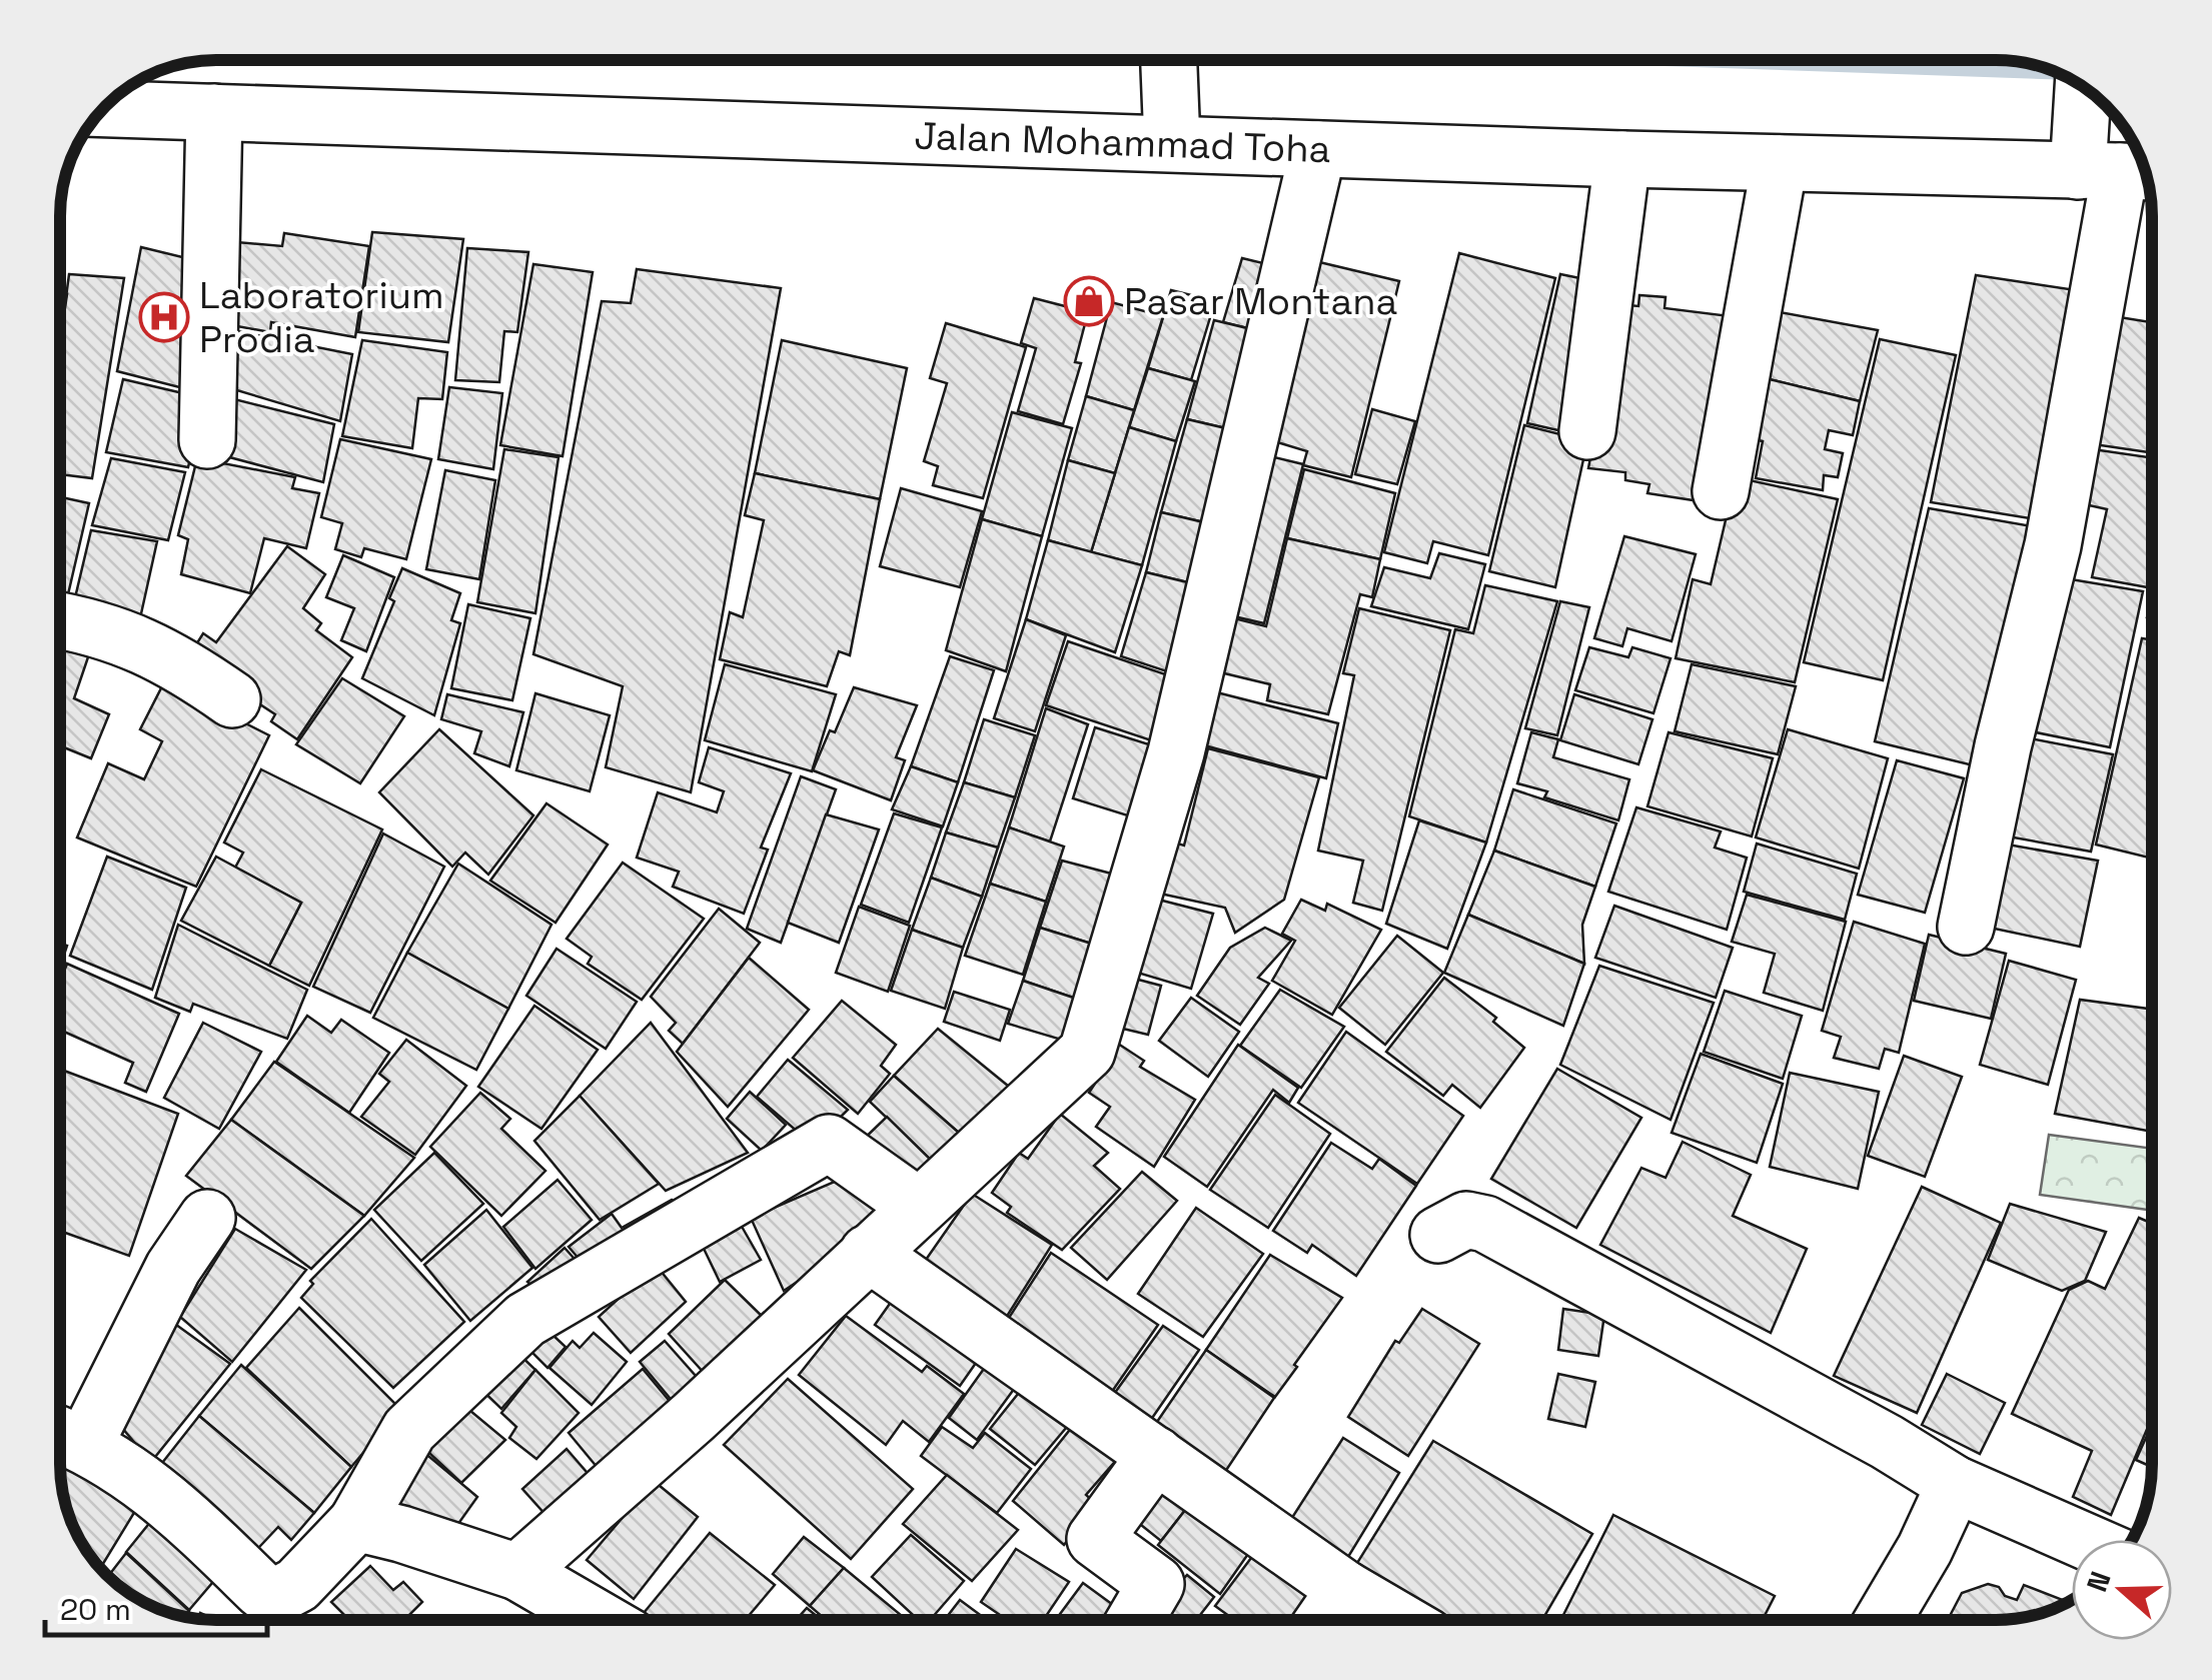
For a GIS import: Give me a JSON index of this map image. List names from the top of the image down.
{
  "streets": {
    "street": ["Jalan Mohammad Toha"]
  },
  "places": {
    "shop": ["Pasar Montana"],
    "hospital": ["Laboratorium Prodia"]
  },
  "scale_bar": "20 m",
  "north": "left"
}
